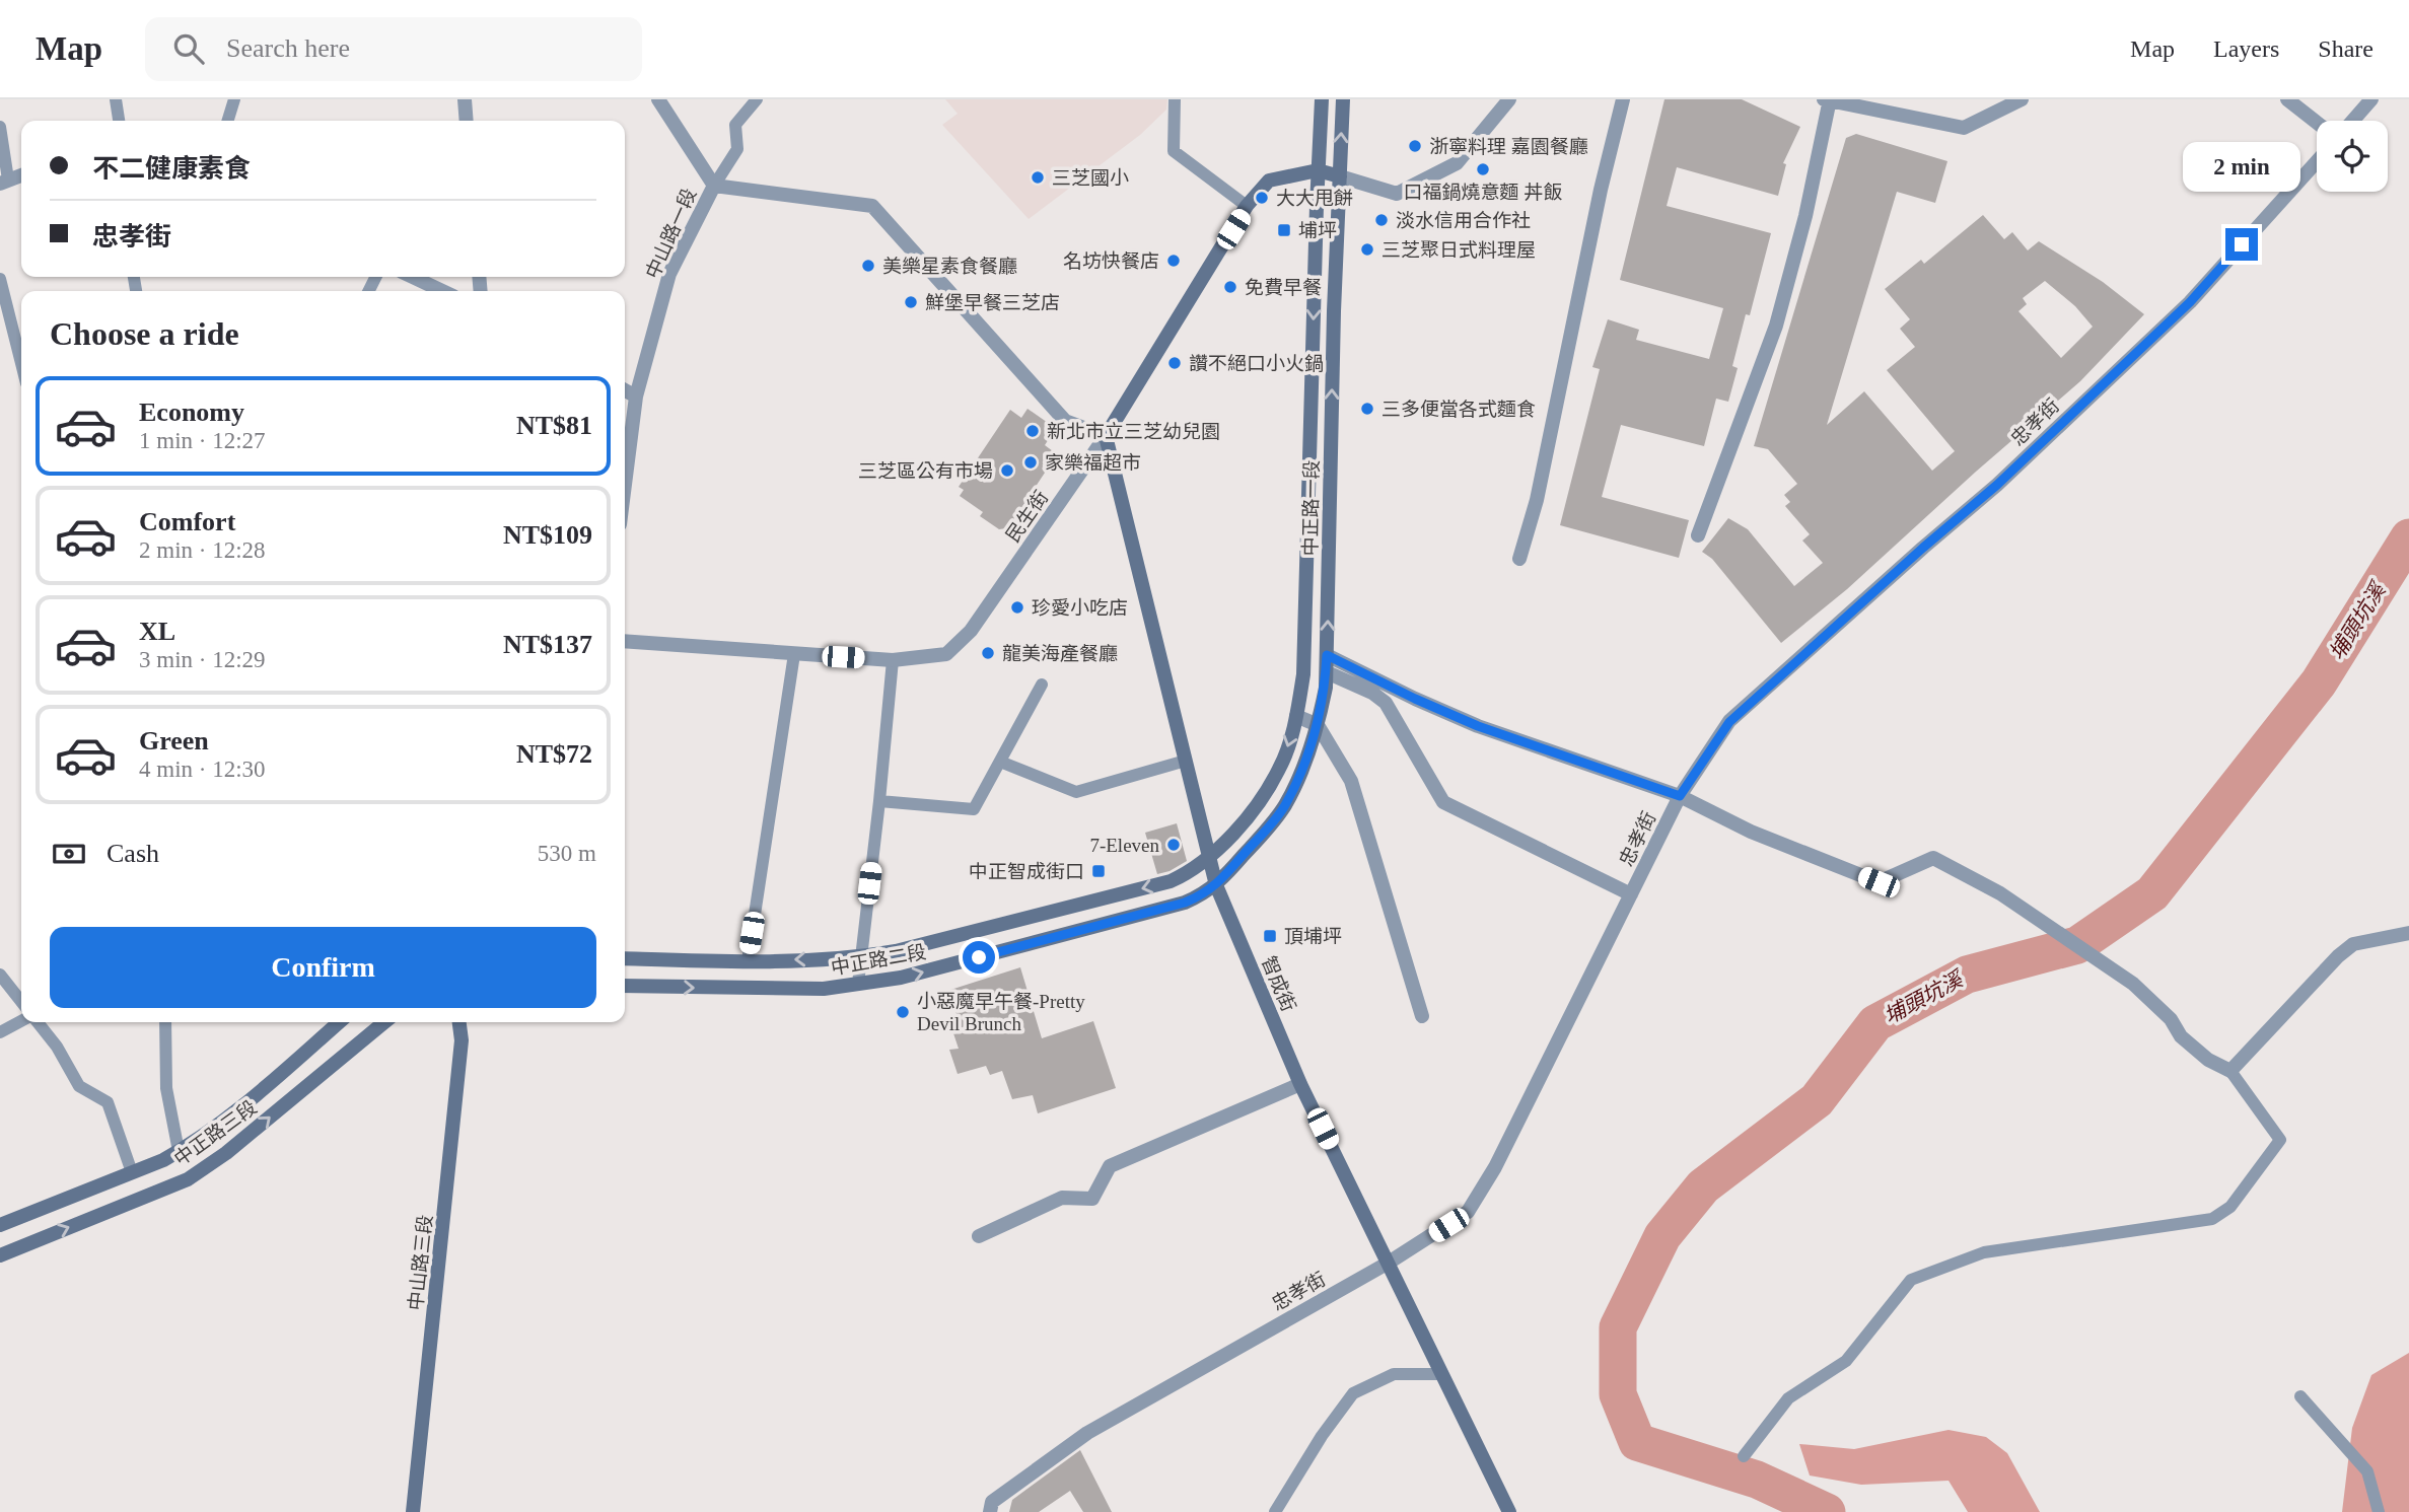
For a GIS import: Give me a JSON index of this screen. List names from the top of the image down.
{
  "streets": {
    "main road": [
      "中正路一段",
      "民生街",
      "中正路二段",
      "智成街",
      "中正路三段",
      "中山路三段"
    ],
    "street": ["中山路一段", "忠孝街"]
  },
  "crossings": [
    ["忠孝街", "智成街"],
    ["中正路一段", "民生街"],
    ["中正路一段", "中正路二段"],
    ["中正路一段", "智成街"],
    ["民生街", "智成街"],
    ["中正路二段", "智成街"]
  ],
  "water": ["埔頭坑溪"],
  "places": {
    "other": [
      "浙寧料理 嘉園餐廳",
      "口福鍋燒意麵 丼飯",
      "三芝國小",
      "大大甩餅",
      "淡水信用合作社",
      "三芝聚日式料理屋",
      "名坊快餐店",
      "美樂星素食餐廳",
      "免費早餐",
      "鮮堡早餐三芝店",
      "讚不絕口小火鍋",
      "三多便當各式麵食",
      "新北市立三芝幼兒園",
      "家樂福超市",
      "三芝區公有市場",
      "珍愛小吃店",
      "龍美海產餐廳",
      "7-Eleven",
      "小惡魔早午餐-Pretty Devil Brunch"
    ],
    "transit": ["埔坪", "中正智成街口", "頂埔坪"]
  },
  "page": {
    "header": "Map",
    "search": "Search here",
    "nav": ["Map", "Layers", "Share"],
    "banner": ["不二健康素食", "忠孝街"],
    "bubble": "2 min",
    "heading": "Choose a ride",
    "list": [
      {
        "name": "Economy",
        "note": "1 min · 12:27",
        "value": "NT$81"
      },
      {
        "name": "Comfort",
        "note": "2 min · 12:28",
        "value": "NT$109"
      },
      {
        "name": "XL",
        "note": "3 min · 12:29",
        "value": "NT$137"
      },
      {
        "name": "Green",
        "note": "4 min · 12:30",
        "value": "NT$72"
      }
    ],
    "pay": ["Cash", "530 m"],
    "buttons": "Confirm"
  }
}
